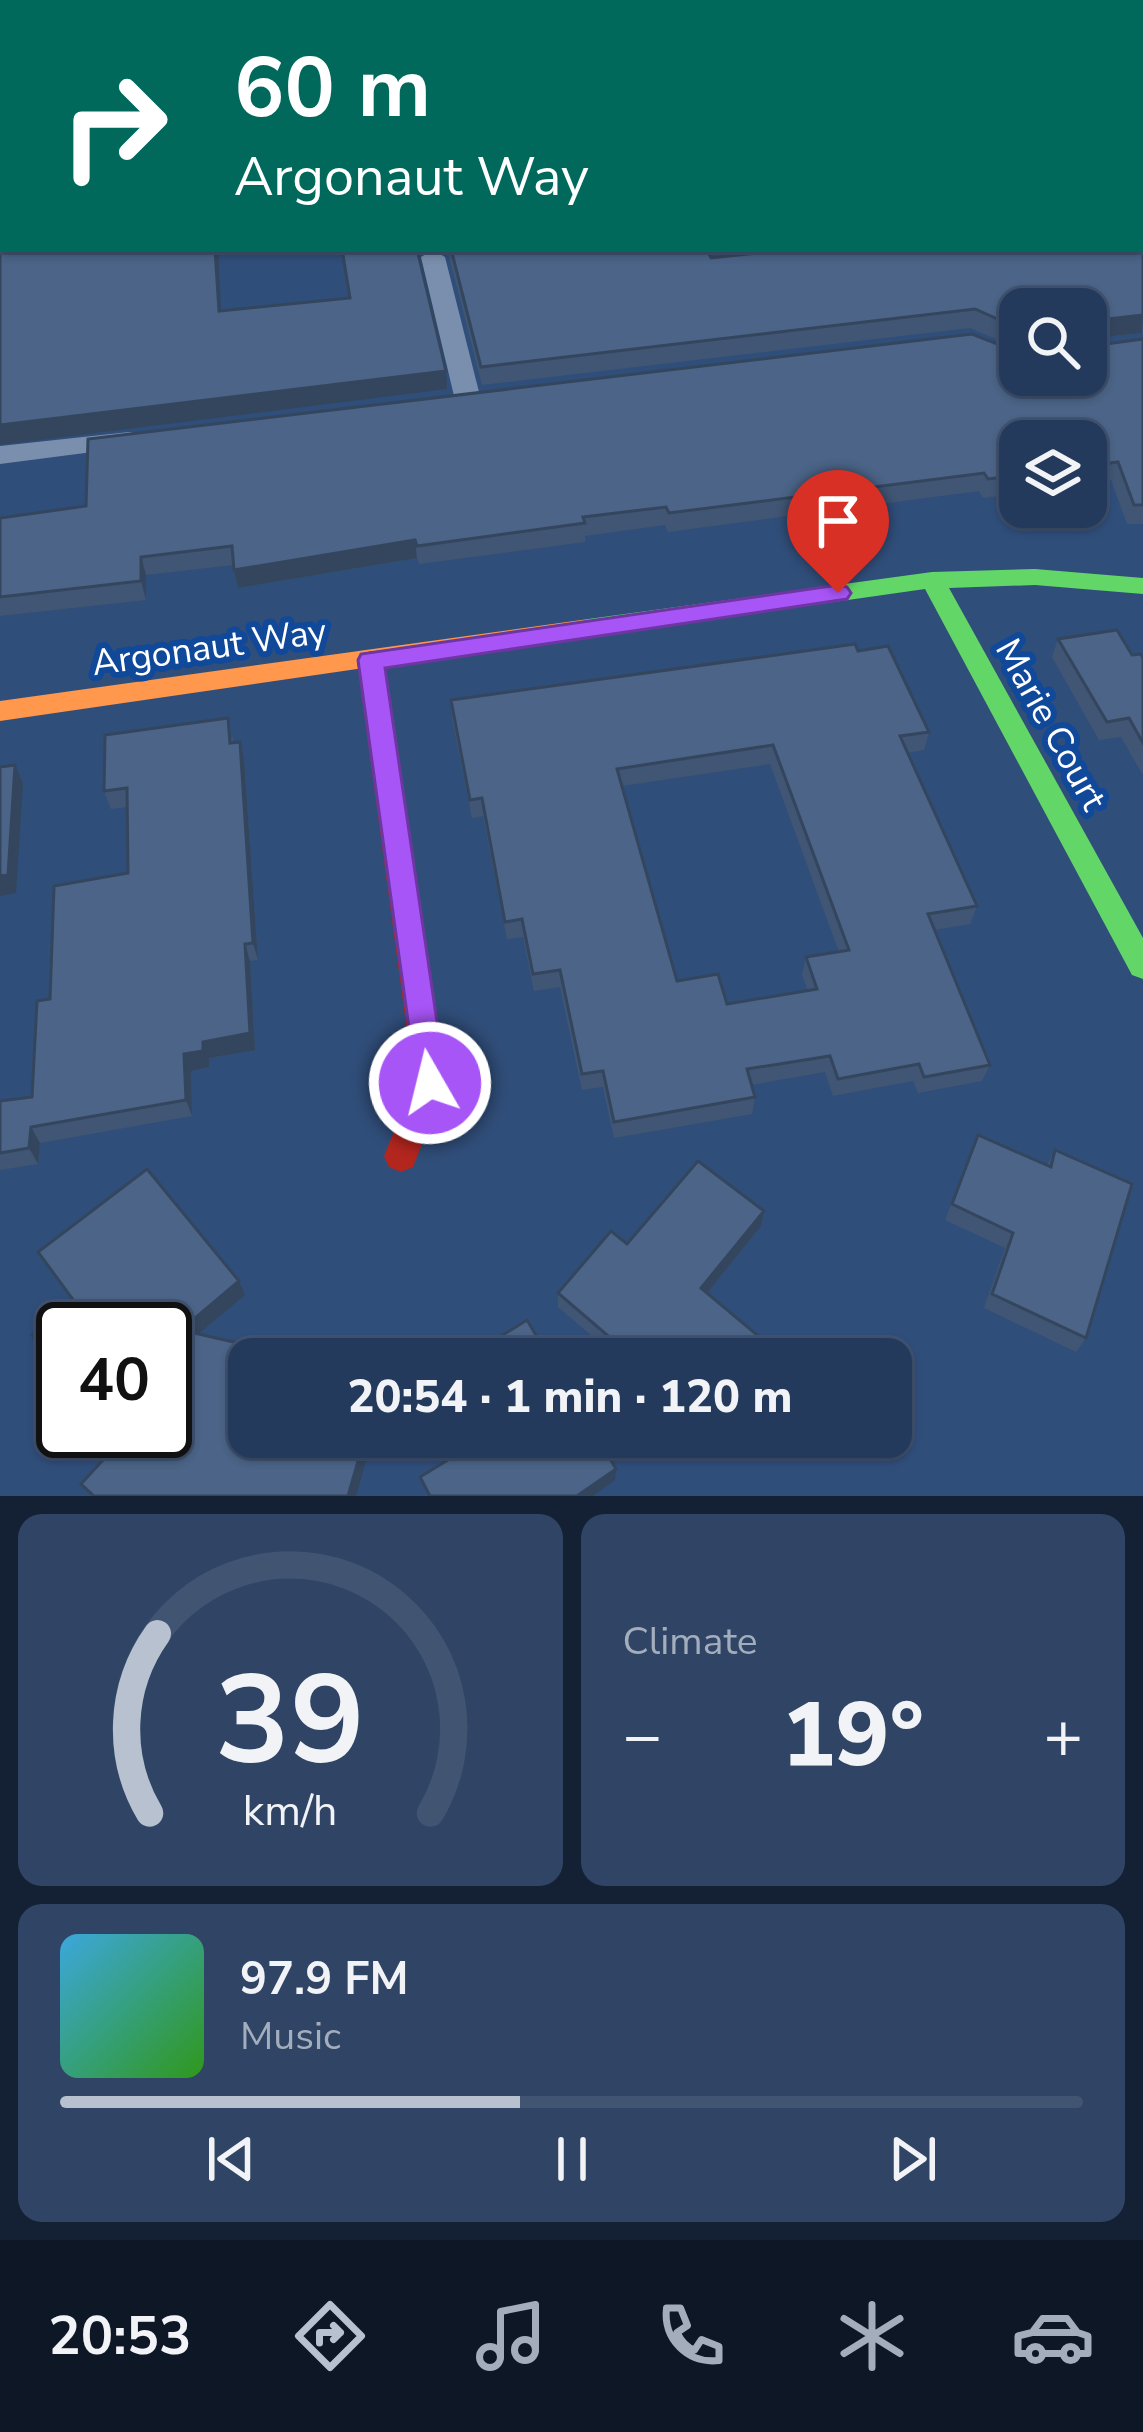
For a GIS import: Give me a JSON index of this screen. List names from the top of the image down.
{
  "streets": {
    "street": ["Argonaut Way", "Marie Court"]
  },
  "crossings": [
    ["Argonaut Way", "Marie Court"]
  ],
  "page": {
    "turn": ["60 m", "Argonaut Way"],
    "limit": "40",
    "trip": "20:54 · 1 min · 120 m",
    "tile": "Climate",
    "heat": ["−", "19°", "+"],
    "song": ["97.9 FM", "Music"],
    "tabs": "20:53",
    "gauge": ["39", "km/h"]
  }
}
